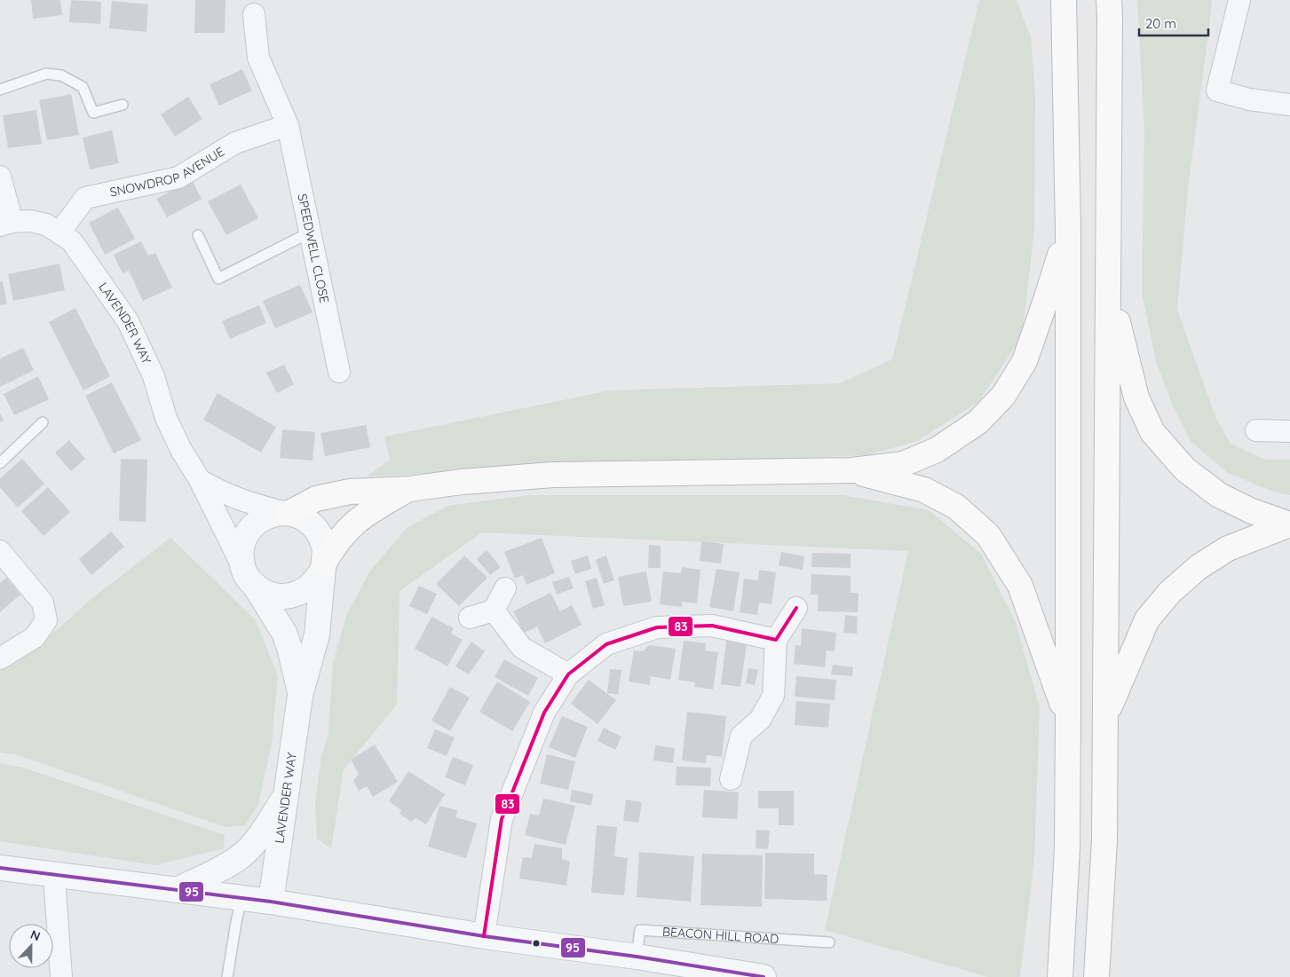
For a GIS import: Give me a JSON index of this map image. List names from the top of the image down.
{
  "streets": {
    "street": ["SNOWDROP AVENUE", "SPEEDWELL CLOSE", "LAVENDER WAY"],
    "lane": ["BEACON HILL ROAD"]
  },
  "crossings": [
    ["SNOWDROP AVENUE", "SPEEDWELL CLOSE"],
    ["SNOWDROP AVENUE", "LAVENDER WAY"]
  ],
  "lines": ["transit line 83", "transit line 95"],
  "scale_bar": "20 m",
  "north": "top"
}
